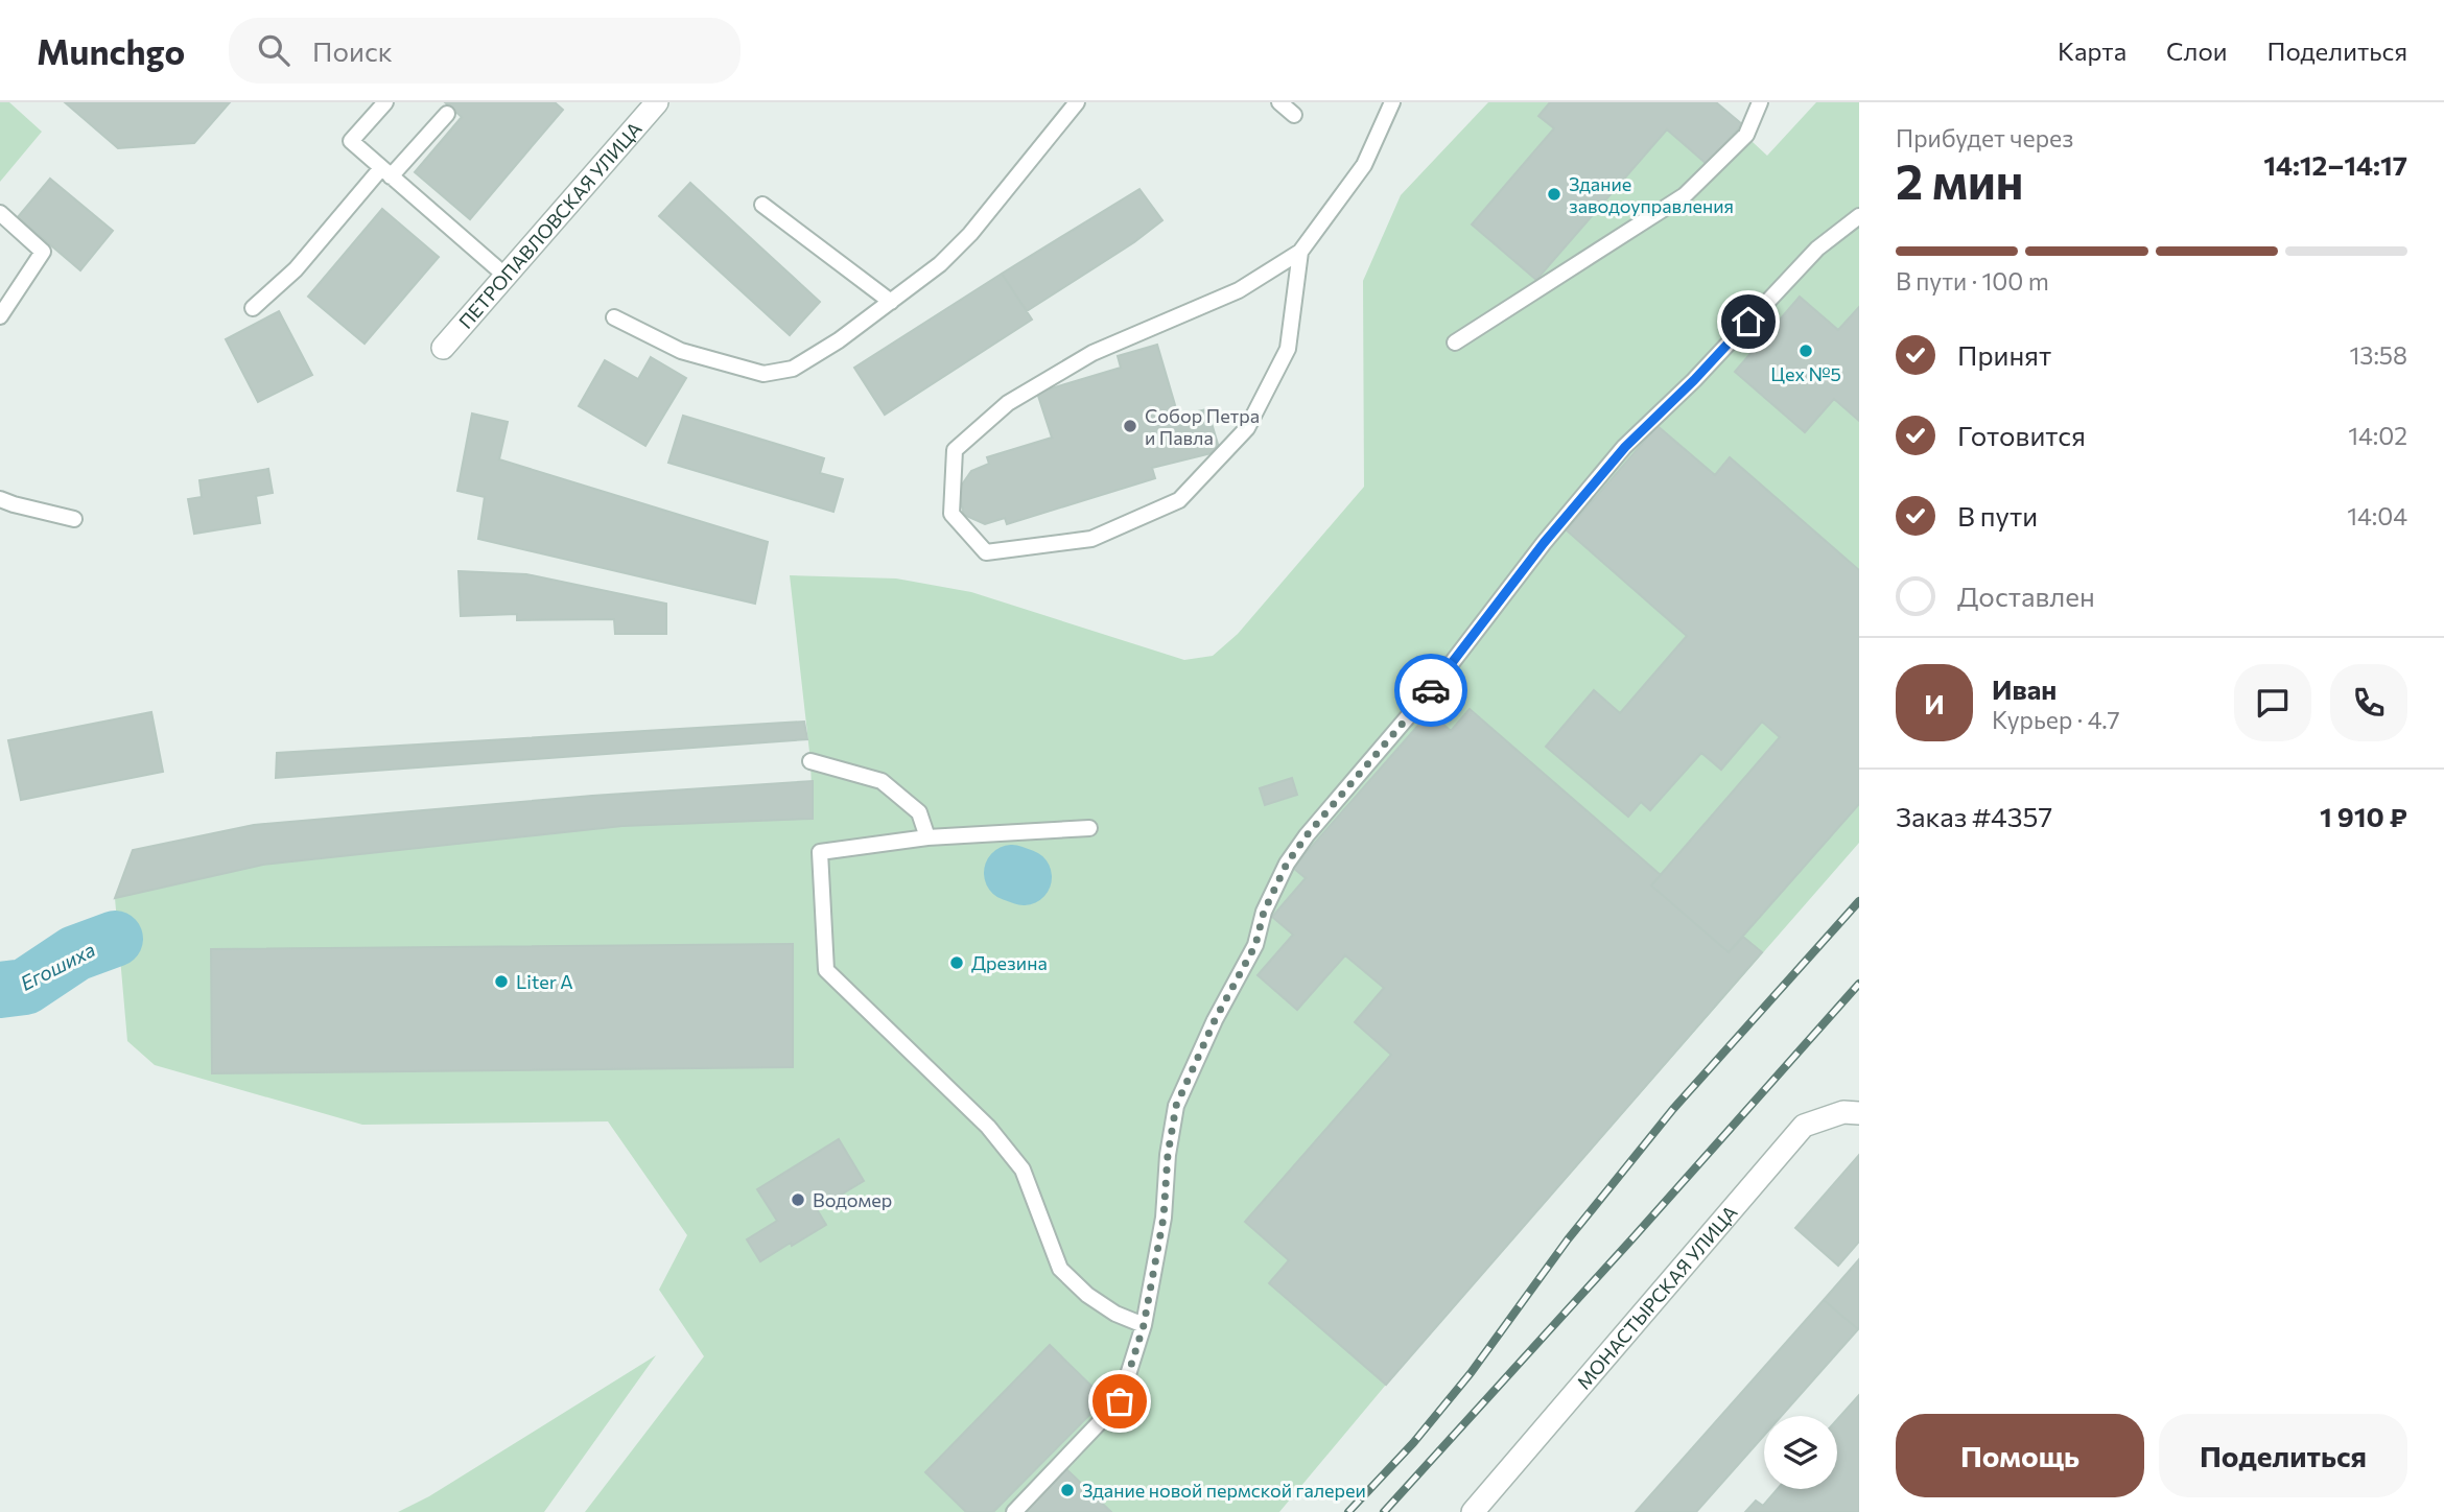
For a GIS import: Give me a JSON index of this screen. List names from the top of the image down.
{
  "streets": {
    "street": ["ПЕТРОПАВЛОВСКАЯ УЛИЦА", "МОНАСТЫРСКАЯ УЛИЦА"]
  },
  "water": ["Егошиха"],
  "places": [
    "Здание заводоуправления",
    "Цех №5",
    "Собор Петра и Павла",
    "Дрезина",
    "Liter A",
    "Водомер",
    "Здание новой пермской галереи"
  ],
  "page": {
    "header": "Munchgo",
    "search": "Поиск",
    "nav": ["Карта", "Слои", "Поделиться"],
    "heading": ["2 мин", "Прибудет через", "14:12–14:17"],
    "panel": [
      "Иван",
      "Курьер · 4.7",
      "Заказ #4357",
      "1 910 ₽"
    ],
    "bar": "В пути · 100 m",
    "list": [
      ["Принят", "13:58"],
      ["Готовится", "14:02"],
      ["В пути", "14:04"],
      "Доставлен"
    ],
    "round": "И",
    "buttons": ["Помощь", "Поделиться"]
  }
}
